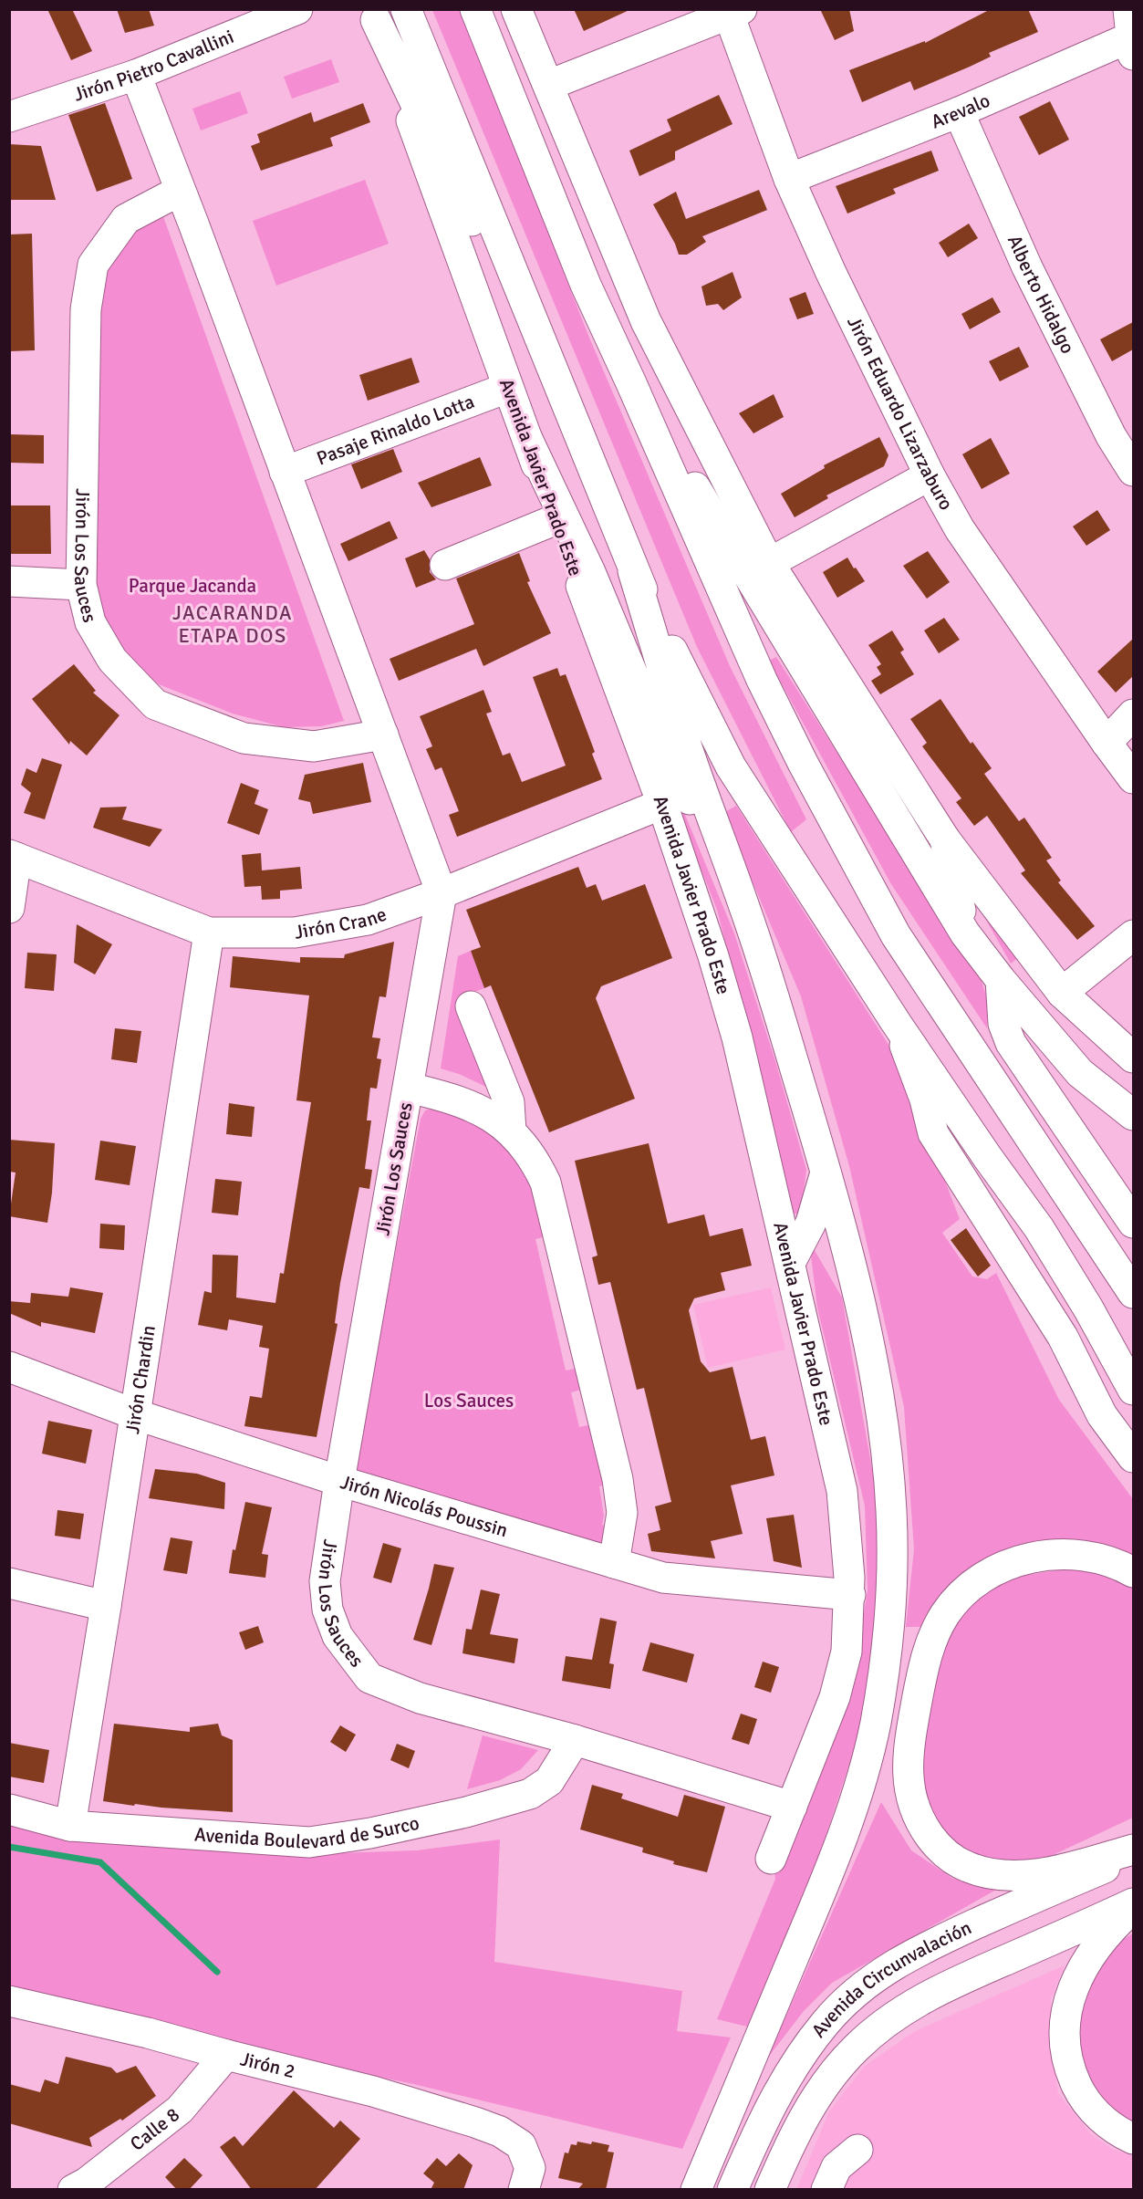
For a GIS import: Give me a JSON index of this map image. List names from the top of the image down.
{
  "streets": {
    "main road": [
      "Jirón Pietro Cavallini",
      "Arevalo",
      "Alberto Hidalgo",
      "Jirón Eduardo Lizarzaburo",
      "Pasaje Rinaldo Lotta",
      "Avenida Javier Prado Este",
      "Jirón Los Sauces",
      "Jirón Crane",
      "Jirón Chardin",
      "Jirón Nicolás Poussin",
      "Avenida Boulevard de Surco",
      "Avenida Circunvalación",
      "Jirón 2",
      "Calle 8"
    ]
  },
  "crossings": [
    ["Jirón Pietro Cavallini", "Jirón Los Sauces"],
    ["Arevalo", "Alberto Hidalgo"],
    ["Arevalo", "Jirón Eduardo Lizarzaburo"],
    ["Pasaje Rinaldo Lotta", "Avenida Javier Prado Este"],
    ["Pasaje Rinaldo Lotta", "Jirón Los Sauces"],
    ["Avenida Javier Prado Este", "Jirón Los Sauces"],
    ["Avenida Javier Prado Este", "Jirón Crane"],
    ["Avenida Javier Prado Este", "Jirón Nicolás Poussin"],
    ["Jirón Los Sauces", "Jirón Crane"],
    ["Jirón Los Sauces", "Jirón Nicolás Poussin"],
    ["Jirón Los Sauces", "Avenida Boulevard de Surco"],
    ["Jirón Crane", "Jirón Chardin"],
    ["Jirón Chardin", "Jirón Nicolás Poussin"],
    ["Jirón Chardin", "Avenida Boulevard de Surco"],
    ["Jirón 2", "Calle 8"]
  ],
  "districts": ["JACARANDA ETAPA DOS"],
  "parks": ["Parque Jacanda", "Los Sauces"]
}
